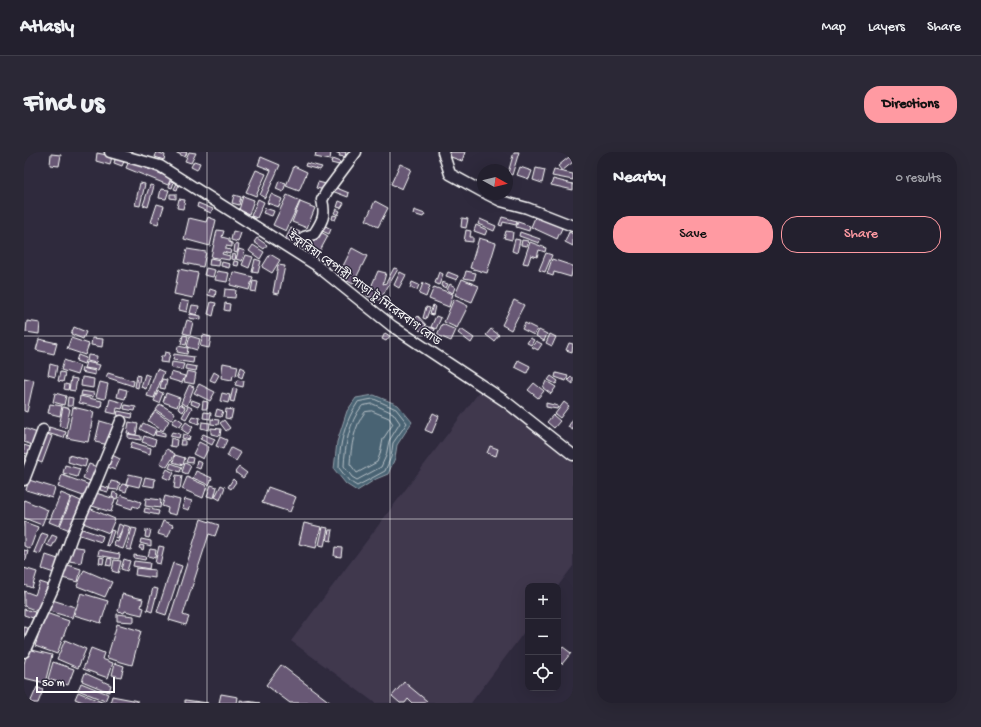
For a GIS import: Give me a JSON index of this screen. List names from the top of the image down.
{
  "streets": {
    "street": ["ইকুরিয়া বেপারী পাড়া টু মিরেরবাগ রোড"]
  },
  "scale_bar": "50 m",
  "north": "right",
  "page": {
    "header": "Atlasly",
    "nav": ["Map", "Layers", "Share"],
    "buttons": [
      "Directions",
      ["Save", "Share"]
    ],
    "title": "Find us",
    "heading": ["Nearby", "0 results"],
    "map_buttons": ["+", "−"],
    "scale": "50 m"
  }
}
